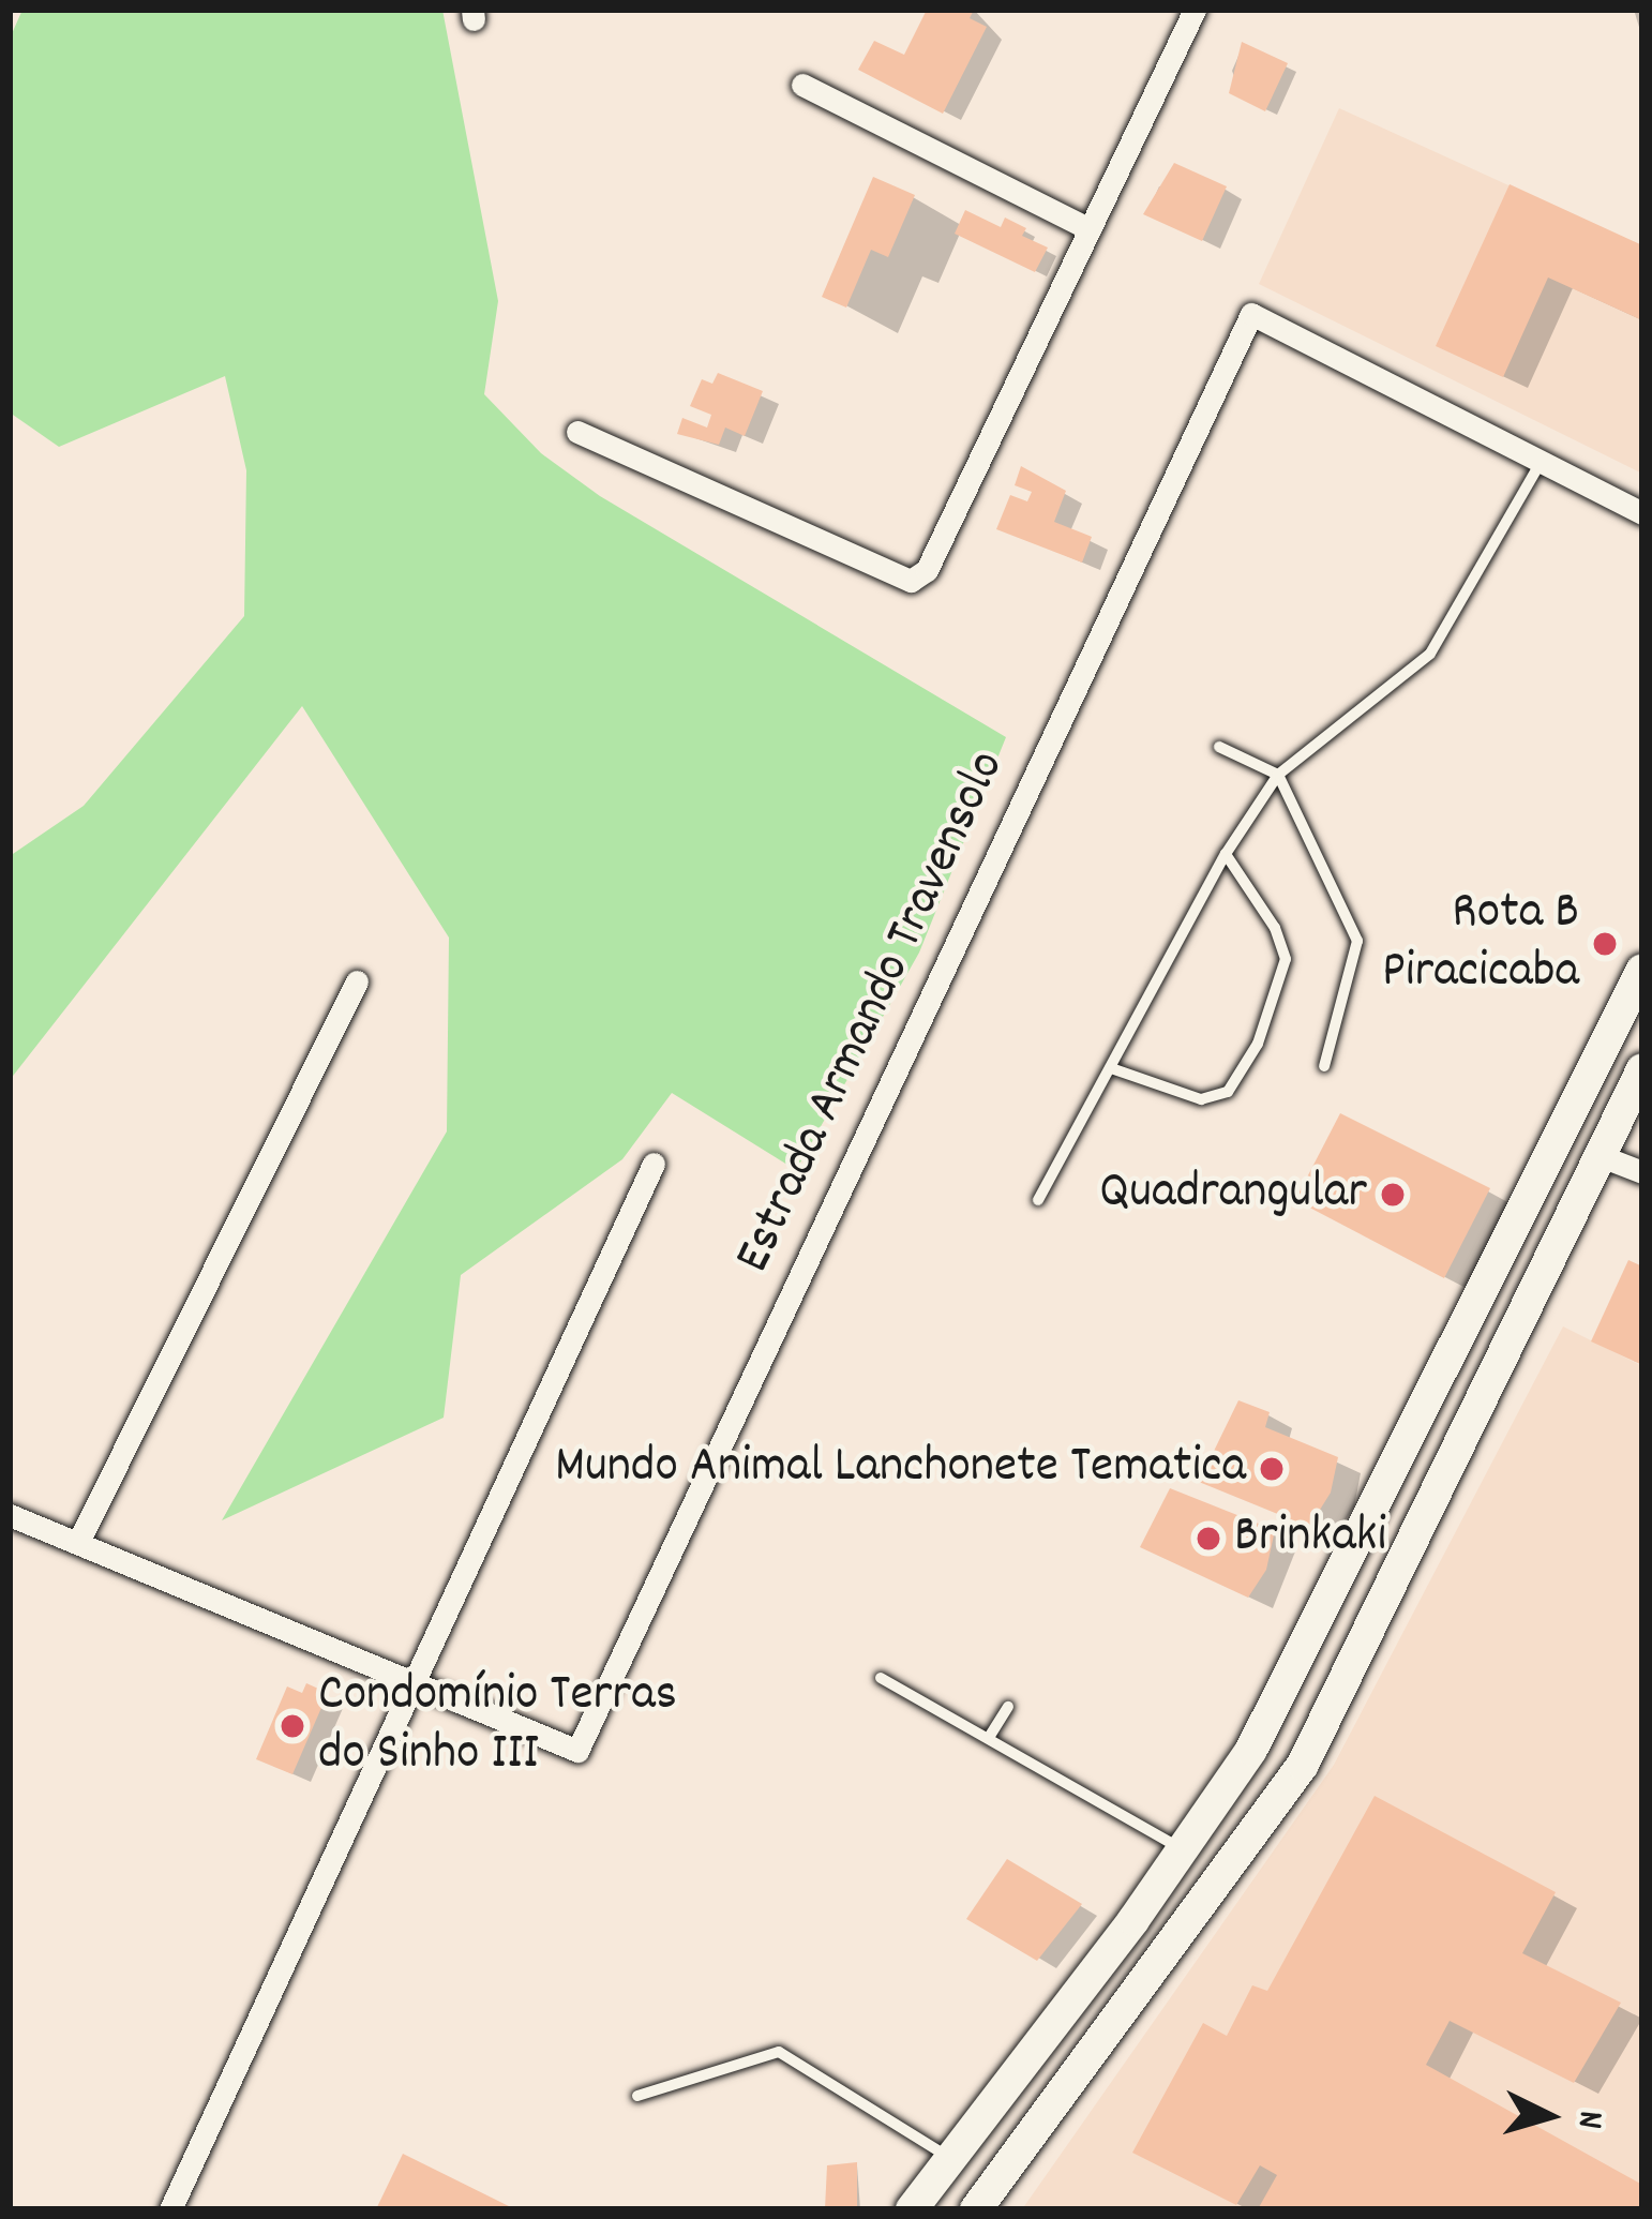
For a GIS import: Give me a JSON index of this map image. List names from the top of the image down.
{
  "streets": {
    "street": ["Estrada Armando Travensolo"]
  },
  "places": [
    "Rota B Piracicaba",
    "Quadrangular",
    "Mundo Animal Lanchonete Tematica",
    "Brinkaki",
    "Condomínio Terras do Sinho III"
  ],
  "north": "right"
}
